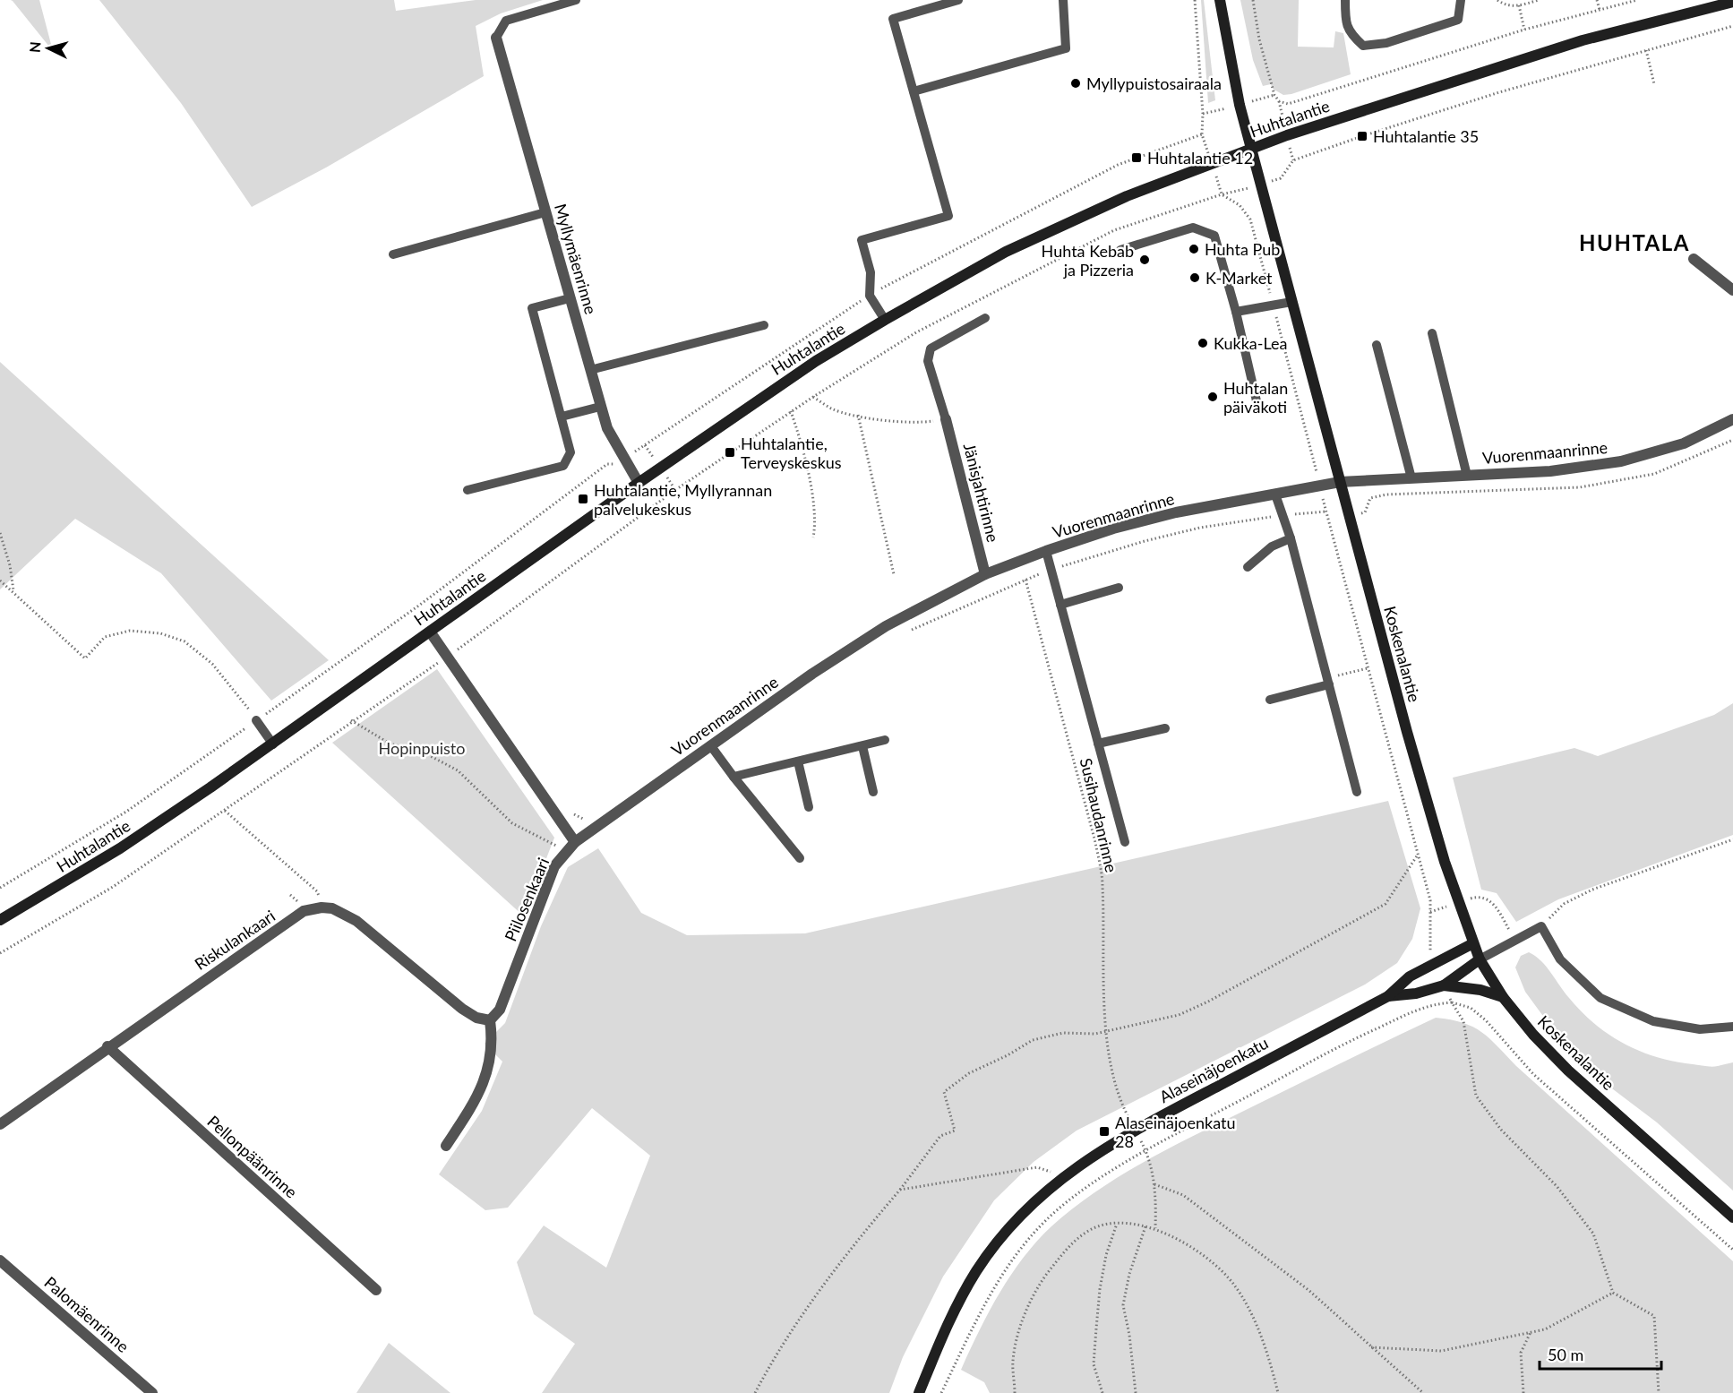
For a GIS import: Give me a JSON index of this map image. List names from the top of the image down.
{
  "streets": {
    "main road": ["Huhtalantie", "Koskenalantie", "Alaseinäjoenkatu"],
    "street": [
      "Myllymäenrinne",
      "Vuorenmaanrinne",
      "Jänisjahtirinne",
      "Piilosenkaari",
      "Riskulankaari",
      "Pellonpäänrinne",
      "Palomäenrinne"
    ],
    "path": ["Susihaudanrinne"]
  },
  "crossings": [
    ["Huhtalantie", "Myllymäenrinne"],
    ["Huhtalantie", "Koskenalantie"],
    ["Vuorenmaanrinne", "Jänisjahtirinne"],
    ["Vuorenmaanrinne", "Koskenalantie"],
    ["Vuorenmaanrinne", "Piilosenkaari"],
    ["Koskenalantie", "Alaseinäjoenkatu"],
    ["Susihaudanrinne", "Alaseinäjoenkatu"],
    ["Riskulankaari", "Pellonpäänrinne"]
  ],
  "districts": ["HUHTALA"],
  "parks": ["Hopinpuisto"],
  "places": {
    "other": [
      "Myllypuistosairaala",
      "Huhta Pub",
      "Huhta Kebab ja Pizzeria",
      "K-Market",
      "Kukka-Lea",
      "Huhtalan päiväkoti"
    ],
    "transit": [
      "Huhtalantie 35",
      "Huhtalantie 12",
      "Huhtalantie, Terveyskeskus",
      "Huhtalantie, Myllyrannan palvelukeskus",
      "Alaseinäjoenkatu 28"
    ]
  },
  "scale_bar": "50 m",
  "north": "left"
}
